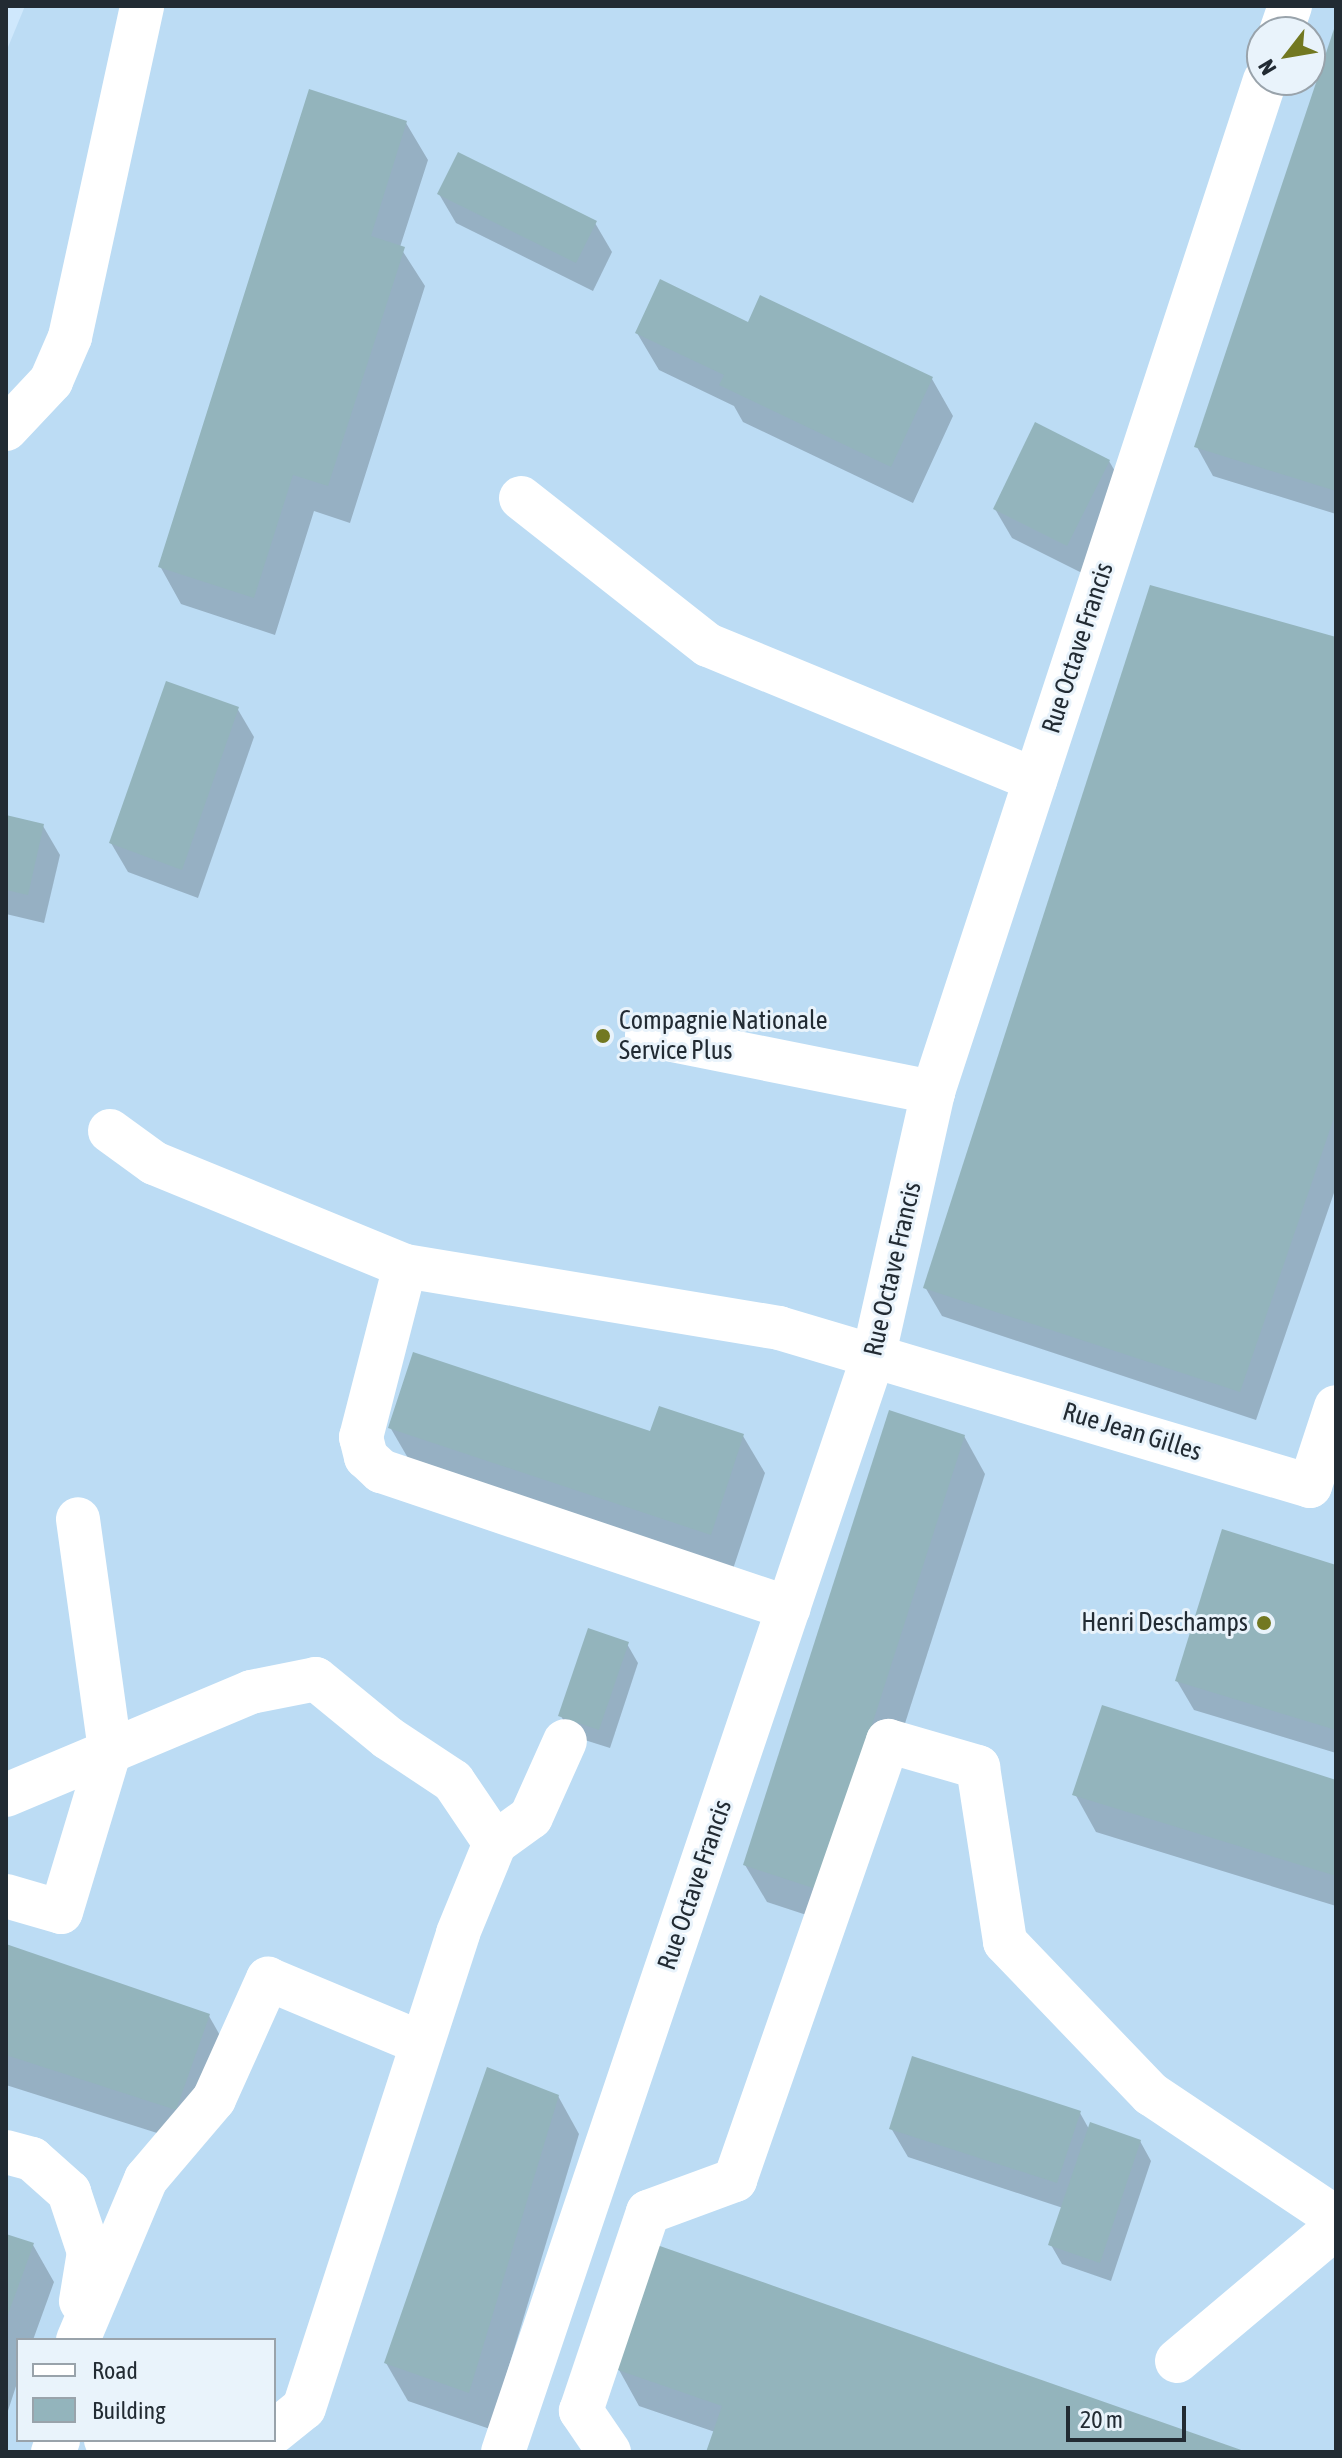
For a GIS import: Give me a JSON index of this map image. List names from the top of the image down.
{
  "streets": {
    "street": ["Rue Octave Francis", "Rue Jean Gilles"]
  },
  "crossings": [
    ["Rue Octave Francis", "Rue Jean Gilles"]
  ],
  "places": ["Compagnie Nationale Service Plus", "Henri Deschamps"],
  "legend": ["Road", "Building"],
  "scale_bar": "20 m",
  "north": "bottom left"
}
